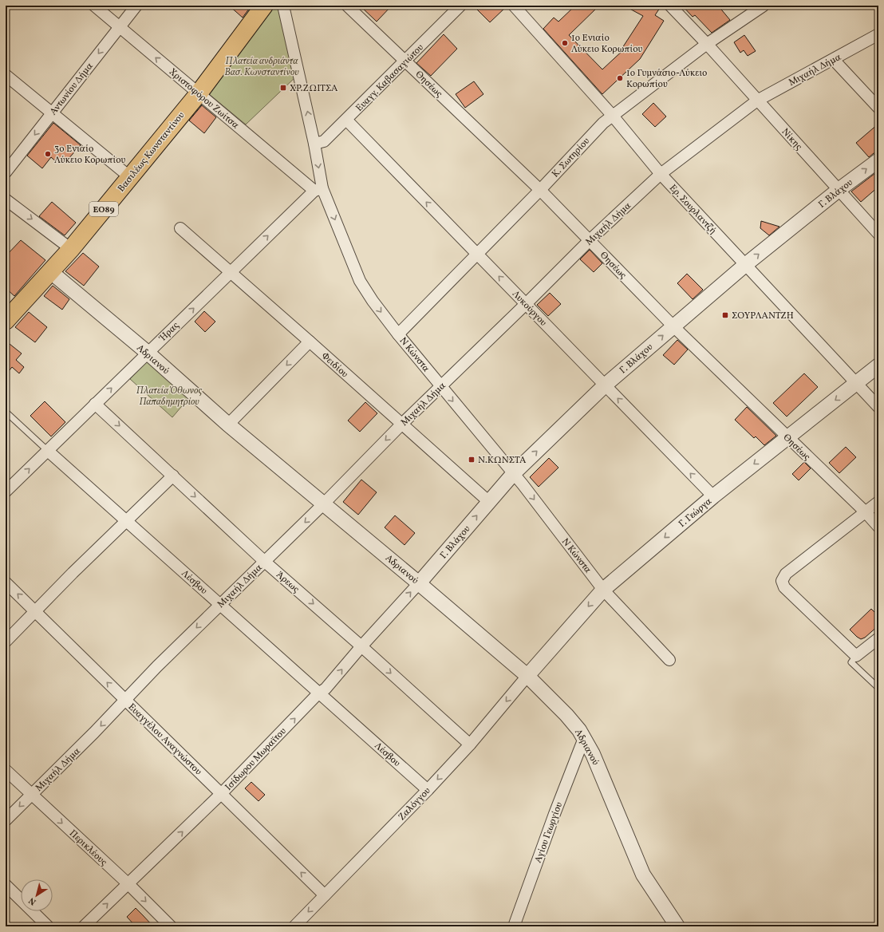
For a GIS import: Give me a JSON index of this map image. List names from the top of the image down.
{
  "streets": {
    "main road": ["Βασιλέως Κωνσταντίνου", "ΕΟ89"],
    "street": [
      "Μιχαήλ Δήμα",
      "Ευαγγ. Καβασαγιώτου",
      "Θησέως",
      "Αντωνίου Δήμα",
      "Χριστοφόρου Ζωίτσα",
      "Νίκης",
      "Κ. Σωτηρίου",
      "Γ. Βλάχου",
      "Ερ. Σουρλαντζή",
      "Λυκούργου",
      "Ήρας",
      "Ν Κώνστα",
      "Αδριανού",
      "Φειδίου",
      "Γ. Γεώργα",
      "Λέσβου",
      "Άρεως",
      "Ευαγγέλου Αναγνώστου",
      "Ισίδωρου Μωραϊτου",
      "Ζαλόγγου",
      "Αγίου Γεωργίου",
      "Περικλέους"
    ]
  },
  "crossings": [
    ["Μιχαήλ Δήμα", "Θησέως"],
    ["Μιχαήλ Δήμα", "Νίκης"],
    ["Μιχαήλ Δήμα", "Ερ. Σουρλαντζή"],
    ["Μιχαήλ Δήμα", "Λυκούργου"],
    ["Μιχαήλ Δήμα", "Ν Κώνστα"],
    ["Μιχαήλ Δήμα", "Αδριανού"],
    ["Μιχαήλ Δήμα", "Φειδίου"],
    ["Μιχαήλ Δήμα", "Λέσβου"],
    ["Μιχαήλ Δήμα", "Άρεως"],
    ["Μιχαήλ Δήμα", "Ευαγγέλου Αναγνώστου"],
    ["Μιχαήλ Δήμα", "Περικλέους"],
    ["Ευαγγ. Καβασαγιώτου", "Θησέως"],
    ["Ευαγγ. Καβασαγιώτου", "Λυκούργου"],
    ["Ευαγγ. Καβασαγιώτου", "Ν Κώνστα"],
    ["Θησέως", "Κ. Σωτηρίου"],
    ["Θησέως", "Γ. Βλάχου"],
    ["Θησέως", "Γ. Γεώργα"],
    ["Αντωνίου Δήμα", "Χριστοφόρου Ζωίτσα"],
    ["Χριστοφόρου Ζωίτσα", "Βασιλέως Κωνσταντίνου"],
    ["Χριστοφόρου Ζωίτσα", "Ήρας"],
    ["Χριστοφόρου Ζωίτσα", "Ν Κώνστα"],
    ["Νίκης", "Κ. Σωτηρίου"],
    ["Νίκης", "Γ. Βλάχου"],
    ["Βασιλέως Κωνσταντίνου", "Αδριανού"],
    ["Κ. Σωτηρίου", "Ερ. Σουρλαντζή"],
    ["Κ. Σωτηρίου", "Λυκούργου"],
    ["Κ. Σωτηρίου", "Ν Κώνστα"],
    ["Γ. Βλάχου", "Ερ. Σουρλαντζή"],
    ["Γ. Βλάχου", "Λυκούργου"],
    ["Γ. Βλάχου", "Ν Κώνστα"],
    ["Γ. Βλάχου", "Αδριανού"],
    ["Γ. Βλάχου", "Φειδίου"],
    ["Γ. Βλάχου", "Ισίδωρου Μωραϊτου"],
    ["Ερ. Σουρλαντζή", "Γ. Γεώργα"],
    ["Λυκούργου", "Γ. Γεώργα"],
    ["Ήρας", "Ν Κώνστα"],
    ["Ήρας", "Αδριανού"],
    ["Ήρας", "Φειδίου"],
    ["Ήρας", "Λέσβου"],
    ["Ήρας", "Άρεως"],
    ["Ν Κώνστα", "Γ. Γεώργα"],
    ["Αδριανού", "Γ. Γεώργα"],
    ["Αδριανού", "Ισίδωρου Μωραϊτου"],
    ["Αδριανού", "Ζαλόγγου"],
    ["Αδριανού", "Αγίου Γεωργίου"],
    ["Γ. Γεώργα", "Ζαλόγγου"],
    ["Λέσβου", "Ισίδωρου Μωραϊτου"],
    ["Λέσβου", "Ζαλόγγου"],
    ["Άρεως", "Ισίδωρου Μωραϊτου"],
    ["Άρεως", "Ζαλόγγου"],
    ["Ευαγγέλου Αναγνώστου", "Ισίδωρου Μωραϊτου"],
    ["Ευαγγέλου Αναγνώστου", "Ζαλόγγου"],
    ["Ισίδωρου Μωραϊτου", "Περικλέους"]
  ],
  "one_way": [
    "Μιχαήλ Δήμα",
    "Αντωνίου Δήμα",
    "Χριστοφόρου Ζωίτσα",
    "Γ. Βλάχου",
    "Λυκούργου",
    "Ήρας",
    "Γ. Γεώργα",
    "Άρεως",
    "Ευαγγέλου Αναγνώστου",
    "Ισίδωρου Μωραϊτου",
    "Ζαλόγγου"
  ],
  "parks": ["Πλατεία ανδριάντα Βασ. Κωνσταντίνου", "Πλατεία Όθωνος Παπαδημητρίου"],
  "places": {
    "other": ["1ο Ενιαίο Λύκειο Κορωπίου", "1ο Γυμνάσιο-Λύκειο Κορωπίου", "3ο Ενιαίο Λύκειο Κορωπίου"],
    "transit": ["ΧΡ.ΖΩΙΤΣΑ", "ΣΟΥΡΛΑΝΤΖΗ", "Ν.ΚΩΝΣΤΑ"]
  },
  "north": "bottom left"
}
